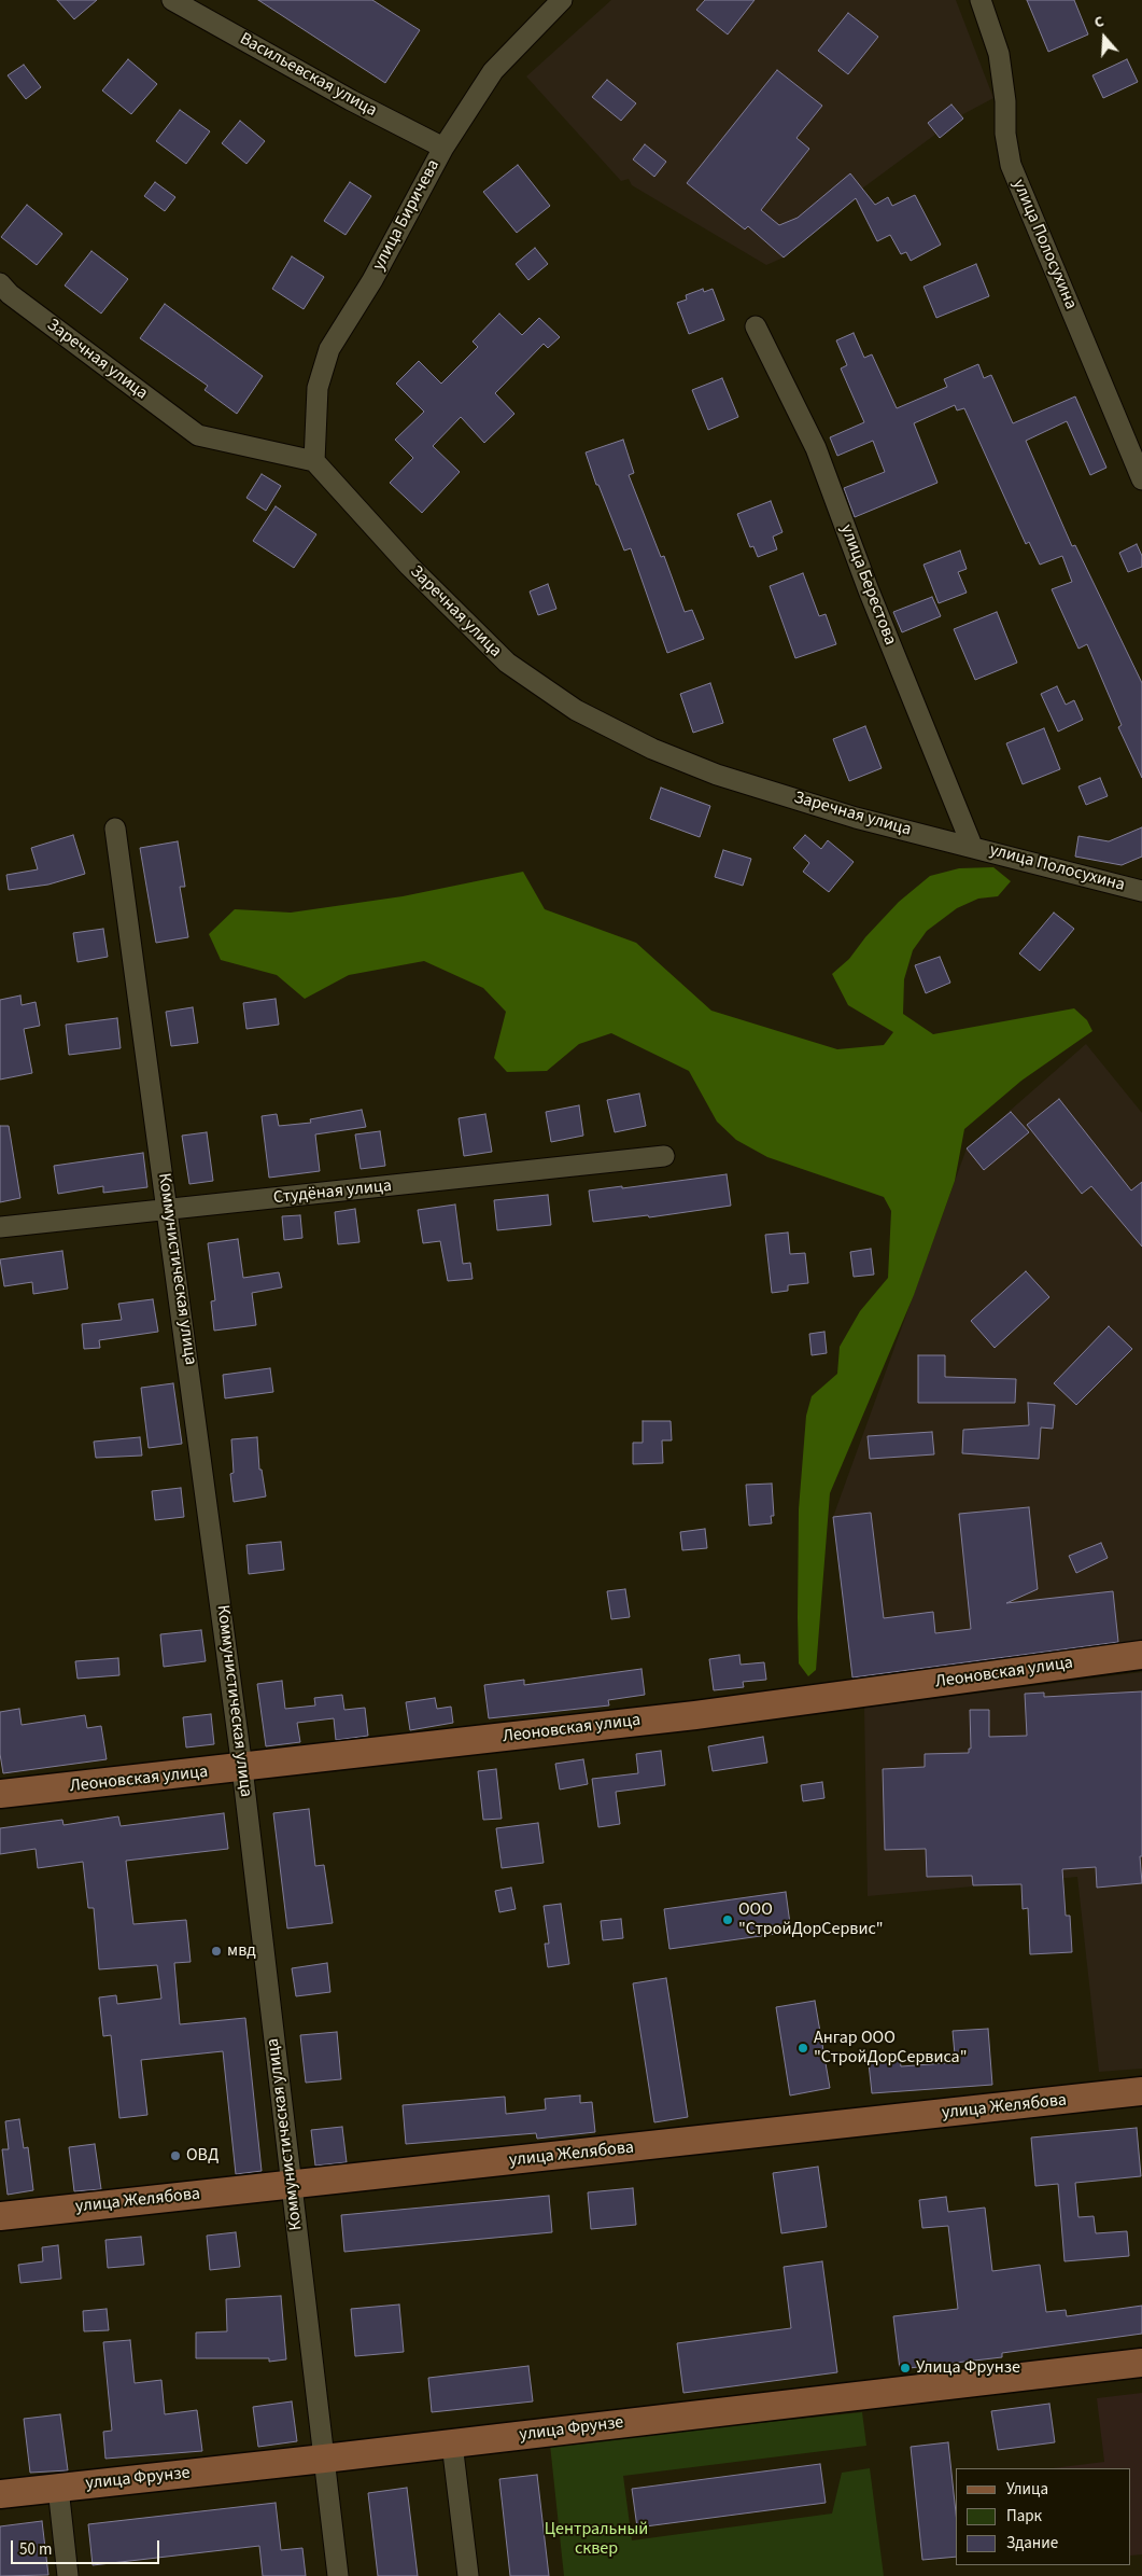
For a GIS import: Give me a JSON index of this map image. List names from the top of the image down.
{
  "streets": {
    "street": [
      "Васильевская улица",
      "улица Биричева",
      "улица Полосухина",
      "Заречная улица",
      "улица Берестова",
      "Студёная улица",
      "Коммунистическая улица",
      "Леоновская улица",
      "улица Желябова",
      "улица Фрунзе"
    ]
  },
  "crossings": [
    ["Васильевская улица", "улица Биричева"],
    ["улица Биричева", "Заречная улица"],
    ["улица Полосухина", "Заречная улица"],
    ["улица Полосухина", "улица Берестова"],
    ["Заречная улица", "улица Берестова"],
    ["Студёная улица", "Коммунистическая улица"],
    ["Коммунистическая улица", "Леоновская улица"],
    ["Коммунистическая улица", "улица Желябова"],
    ["Коммунистическая улица", "улица Фрунзе"]
  ],
  "parks": ["Центральный сквер"],
  "places": [
    "ООО \"СтройДорСервис\"",
    "мвд",
    "Ангар ООО \"СтройДорСервиса\"",
    "ОВД",
    "Улица Фрунзе"
  ],
  "legend": ["Улица", "Парк", "Здание"],
  "scale_bar": "50 m",
  "north": "top"
}
